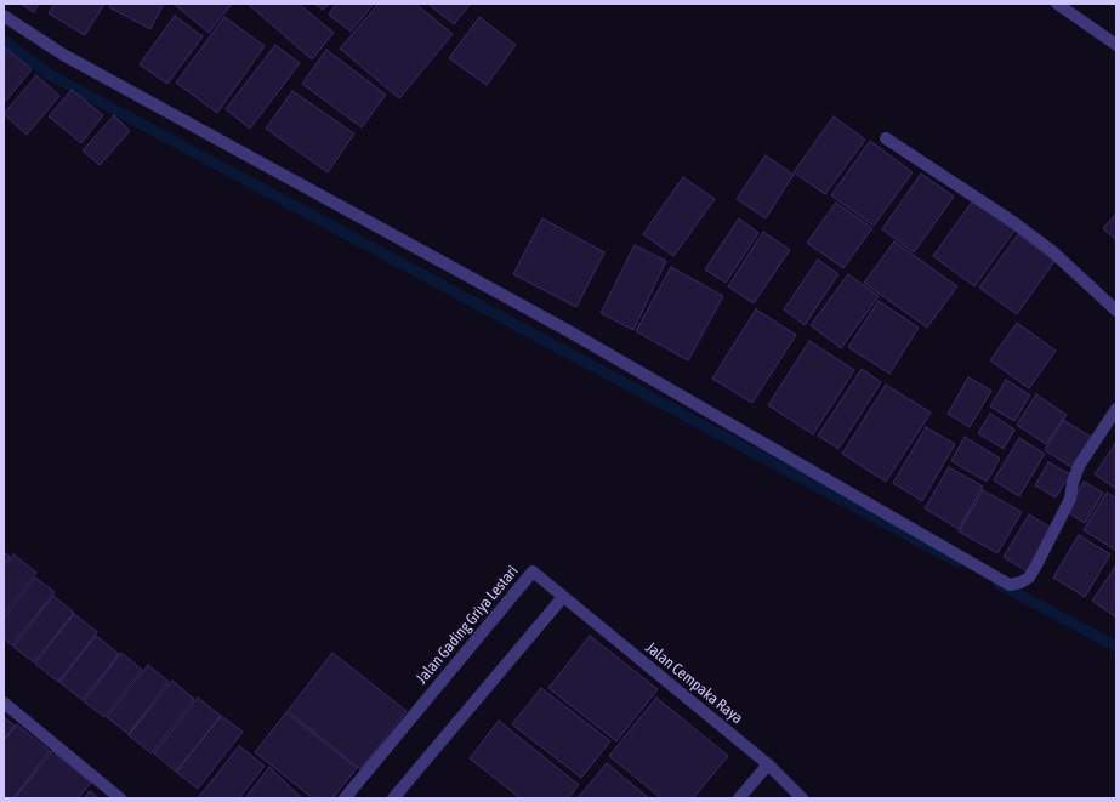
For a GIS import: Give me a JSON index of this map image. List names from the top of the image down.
{
  "streets": {
    "street": ["Jalan Gading Griya Lestari", "Jalan Cempaka Raya"]
  },
  "crossings": [
    ["Jalan Gading Griya Lestari", "Jalan Cempaka Raya"]
  ]
}
